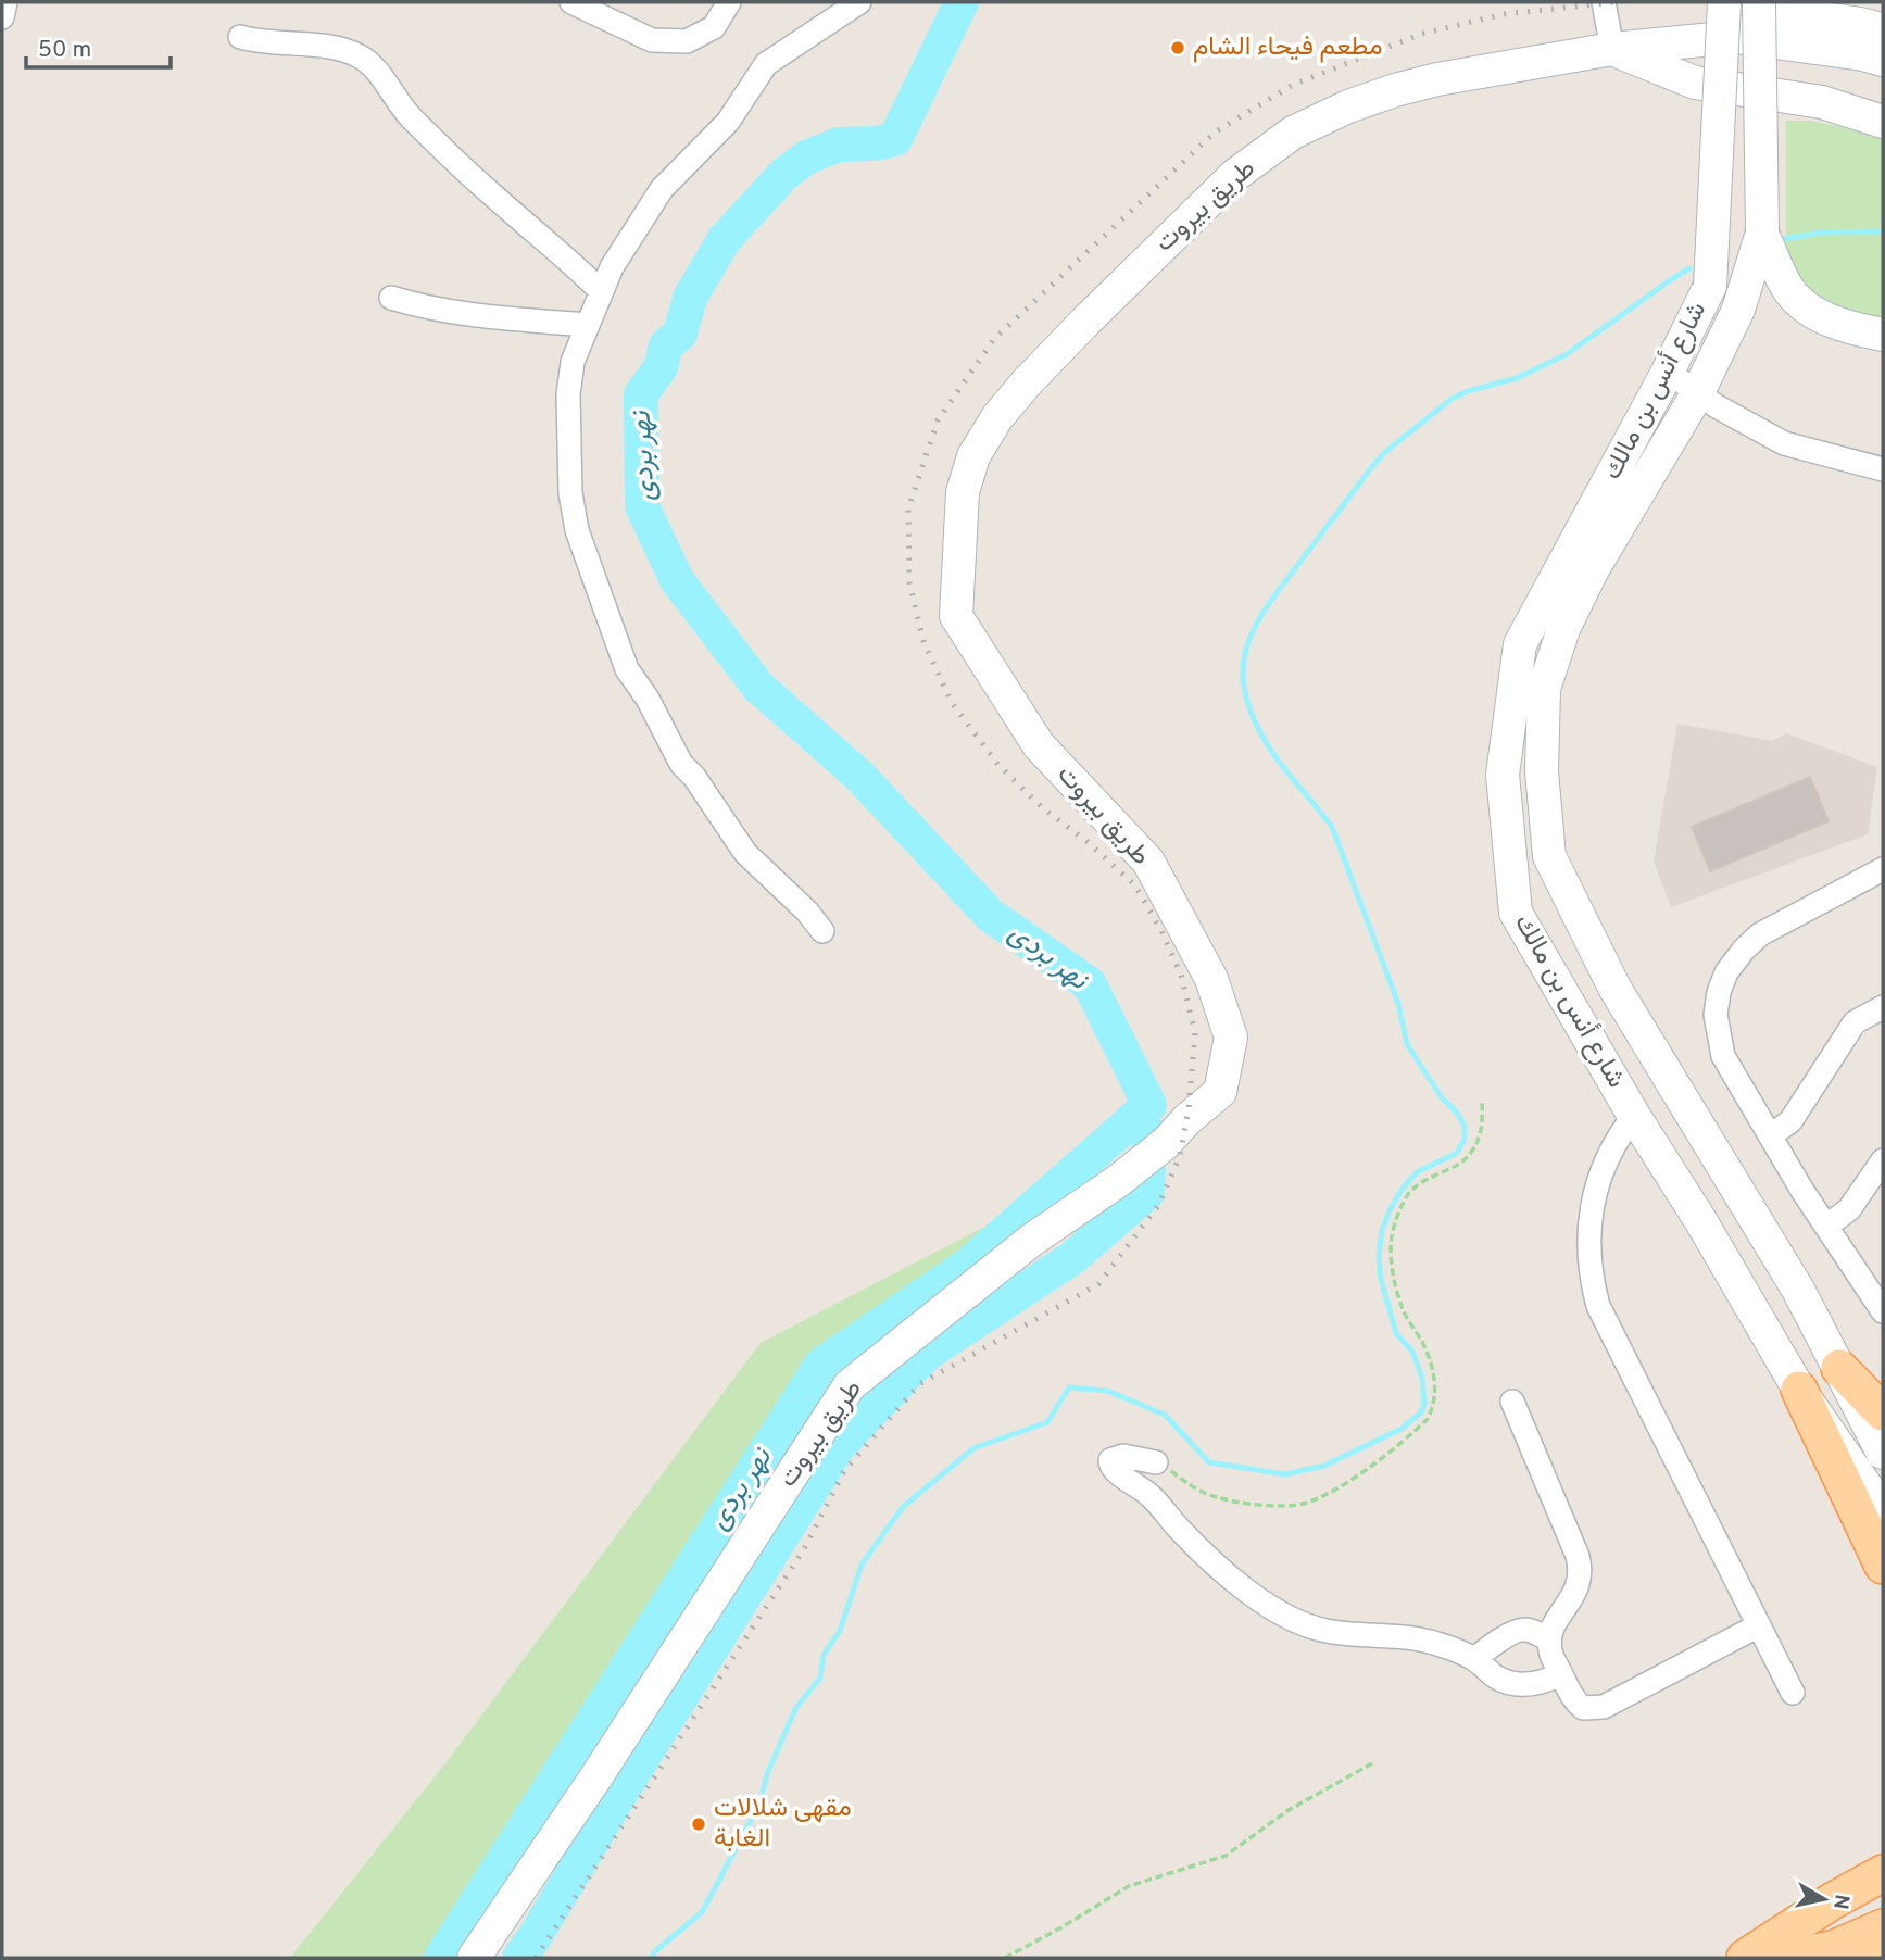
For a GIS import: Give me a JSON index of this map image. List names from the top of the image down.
{
  "streets": {
    "main road": ["طريق بيروت", "شارع أنس بن مالك"]
  },
  "water": ["نهر بردى"],
  "places": ["مطعم فيحاء الشام", "مقهى شلالات الغابة"],
  "scale_bar": "50 m",
  "north": "right"
}
